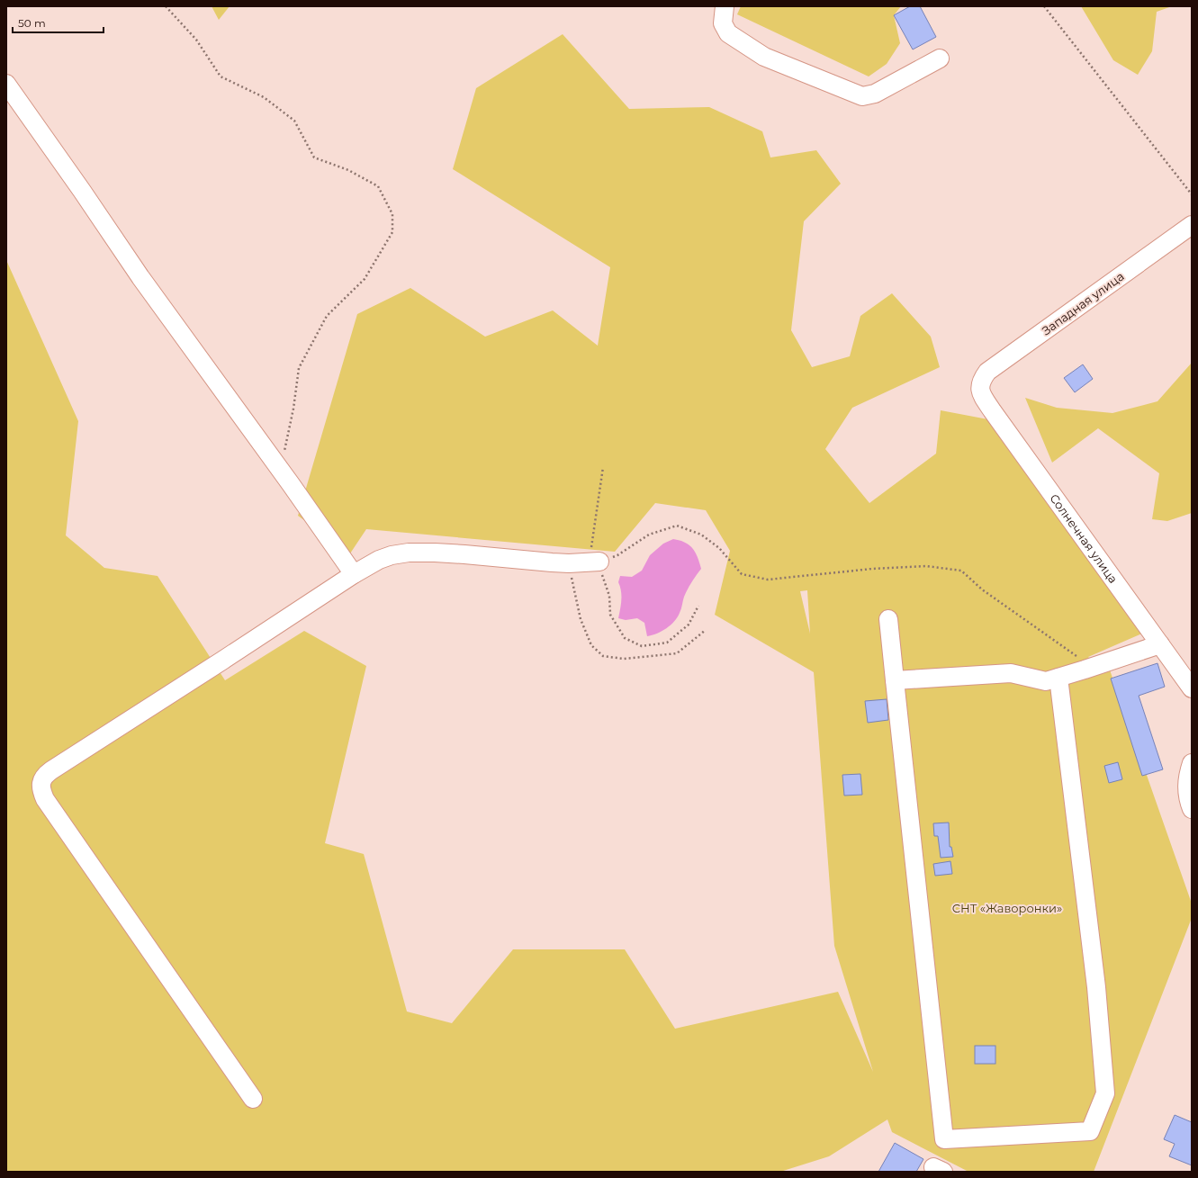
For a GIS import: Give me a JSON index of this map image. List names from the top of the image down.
{
  "streets": {
    "street": ["Западная улица", "Солнечная улица"]
  },
  "crossings": [
    ["Западная улица", "Солнечная улица"]
  ],
  "parks": ["СНТ «Жаворонки»"],
  "scale_bar": "50 m"
}
